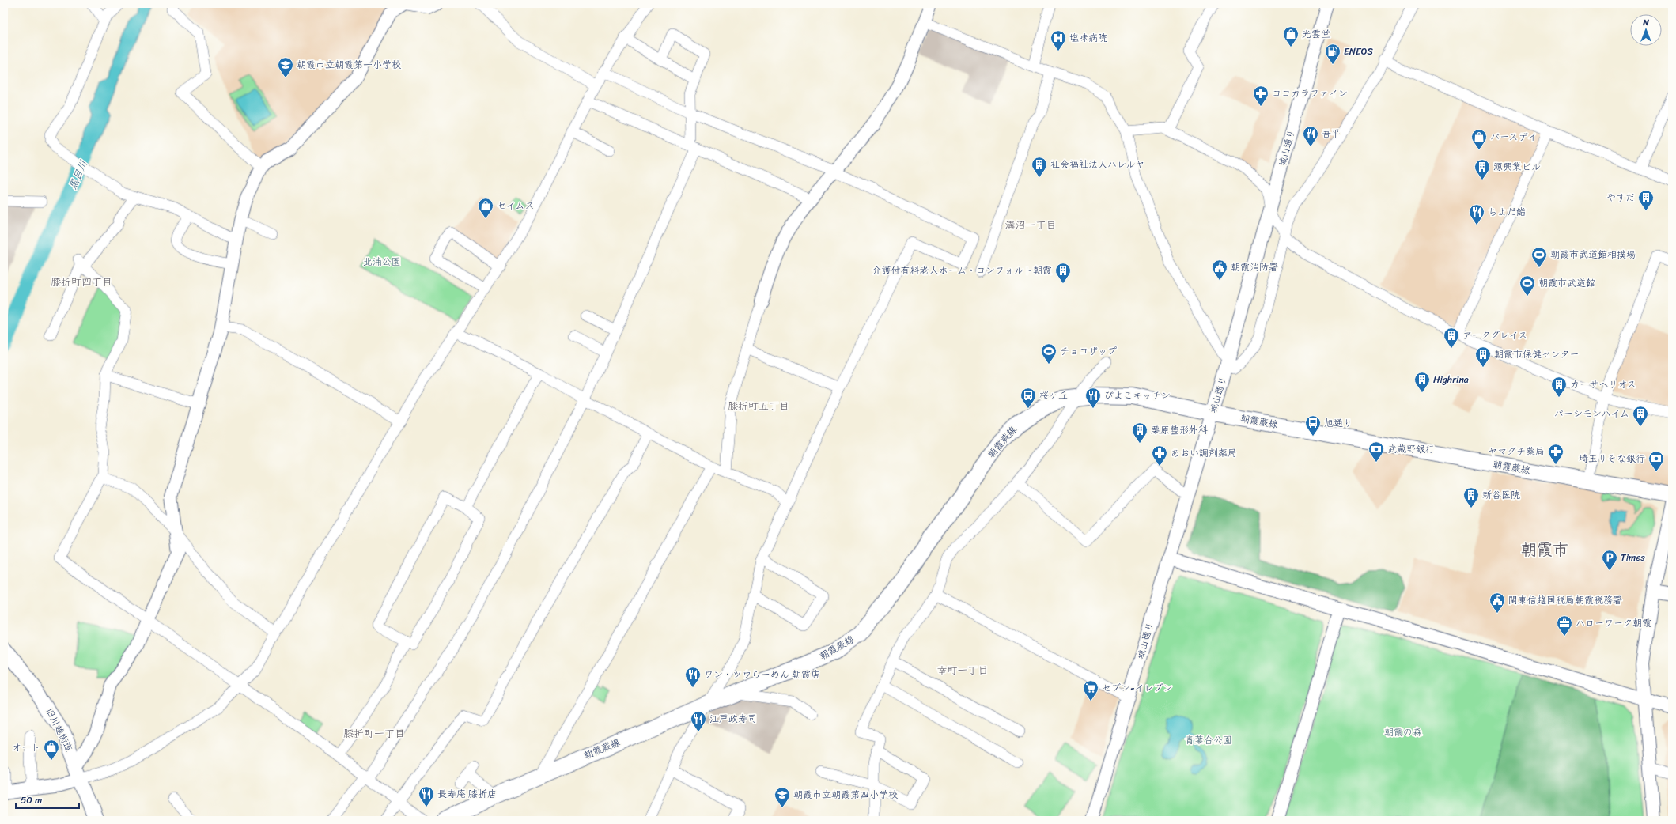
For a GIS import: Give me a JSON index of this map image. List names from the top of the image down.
{
  "streets": {
    "main road": ["朝霞蕨線", "旧川越街道"],
    "street": ["城山通り"]
  },
  "crossings": [
    ["城山通り", "朝霞蕨線"]
  ],
  "districts": [
    "溝沼一丁目",
    "膝折町四丁目",
    "膝折町五丁目",
    "朝霞市",
    "幸町一丁目",
    "膝折町一丁目"
  ],
  "water": ["黒目川"],
  "parks": ["北浦公園", "朝霞の森", "青葉台公園"],
  "places": {
    "shop": [
      "光雲堂",
      "バースデイ",
      "セイムス",
      "オート"
    ],
    "hospital": ["塩味病院"],
    "fuel station": ["ENEOS"],
    "school or university": ["朝霞市立朝霞第一小学校", "朝霞市立朝霞第四小学校"],
    "pharmacy": ["ココカラファイン", "ヤマグチ薬局", "あおい調剤薬局"],
    "restaurant": [
      "吾平",
      "ちよだ鮨",
      "ぴよこキッチン",
      "ワン・ツウらーめん 朝霞店",
      "江戸政寿司",
      "長寿庵 膝折店"
    ],
    "building": [
      "社会福祉法人ハレルヤ",
      "源興業ビル",
      "やすだ",
      "介護付有料老人ホーム・コンフォルト朝霞",
      "アークグレイス",
      "朝霞市保健センター",
      "Highrina",
      "カーサヘリオス",
      "パーシモンハイム",
      "栗原整形外科",
      "新谷医院"
    ],
    "sports": ["朝霞市武道館相撲場", "朝霞市武道館", "チョコザップ"],
    "public building": ["朝霞消防署", "関東信越国税局朝霞税務署"],
    "bus stop": ["桜ヶ丘", "旭通り"],
    "bank": ["武蔵野銀行", "埼玉りそな銀行"],
    "parking": ["Times"],
    "office": ["ハローワーク朝霞"],
    "supermarket": ["セブン-イレブン"]
  },
  "scale_bar": "50 m",
  "north": "top"
}
